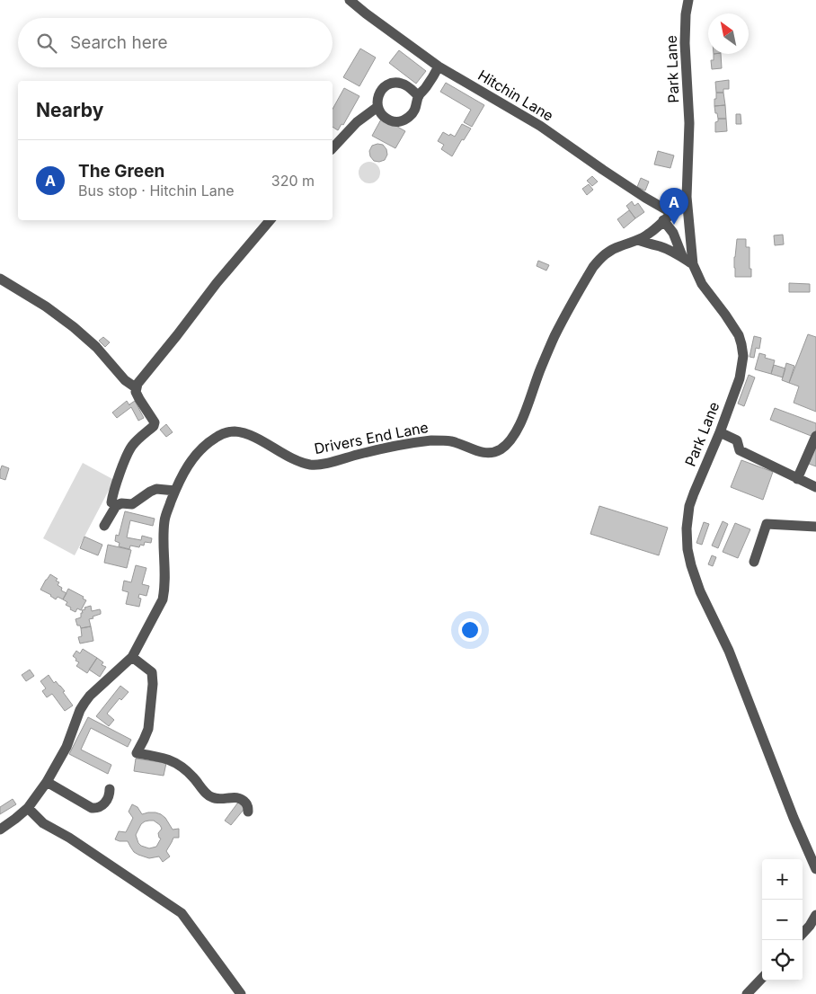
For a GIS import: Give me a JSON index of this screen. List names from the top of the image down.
{
  "streets": {
    "street": ["Park Lane", "Hitchin Lane", "Drivers End Lane"]
  },
  "crossings": [
    ["Park Lane", "Drivers End Lane"],
    ["Hitchin Lane", "Drivers End Lane"]
  ],
  "north": "top left",
  "page": {
    "search": "Search here",
    "heading": "Nearby",
    "list": [
      {
        "mark": "A",
        "name": "The Green",
        "note": "Bus stop · Hitchin Lane",
        "value": "320 m"
      }
    ],
    "pins": "A",
    "map_buttons": ["+", "−"]
  }
}
